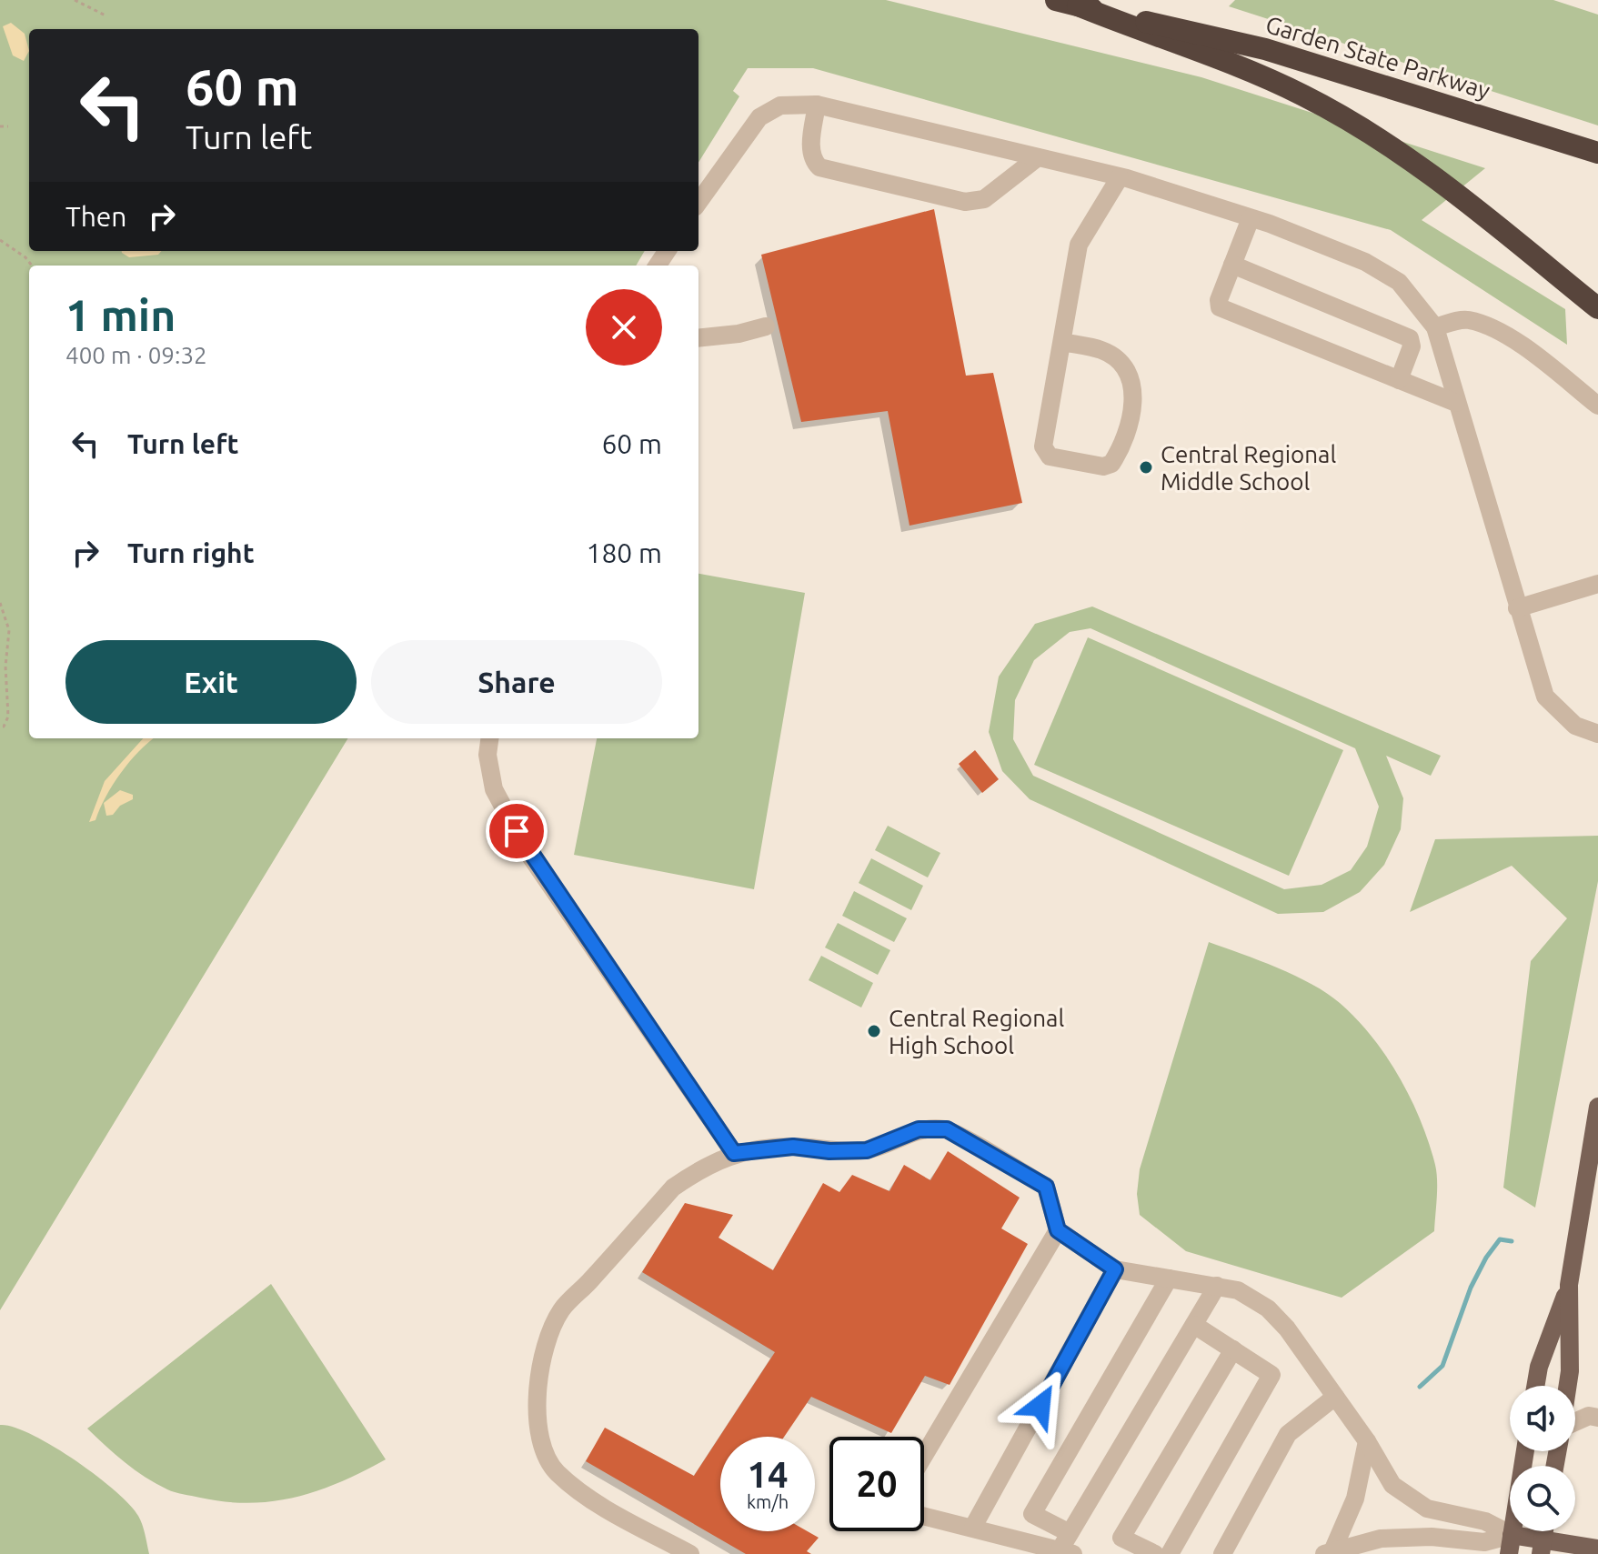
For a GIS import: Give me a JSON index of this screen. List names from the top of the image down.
{
  "streets": {
    "highway": ["Garden State Parkway"]
  },
  "places": ["Central Regional Middle School", "Central Regional High School"],
  "page": {
    "turn": ["60 m", "Turn left"],
    "then": "Then",
    "heading": ["1 min", "400 m · 09:32"],
    "list": [
      {
        "name": "Turn left",
        "value": "60 m"
      },
      {
        "name": "Turn right",
        "value": "180 m"
      }
    ],
    "buttons": ["Exit", "Share"],
    "speed": "14 km/h",
    "limit": "20"
  }
}
